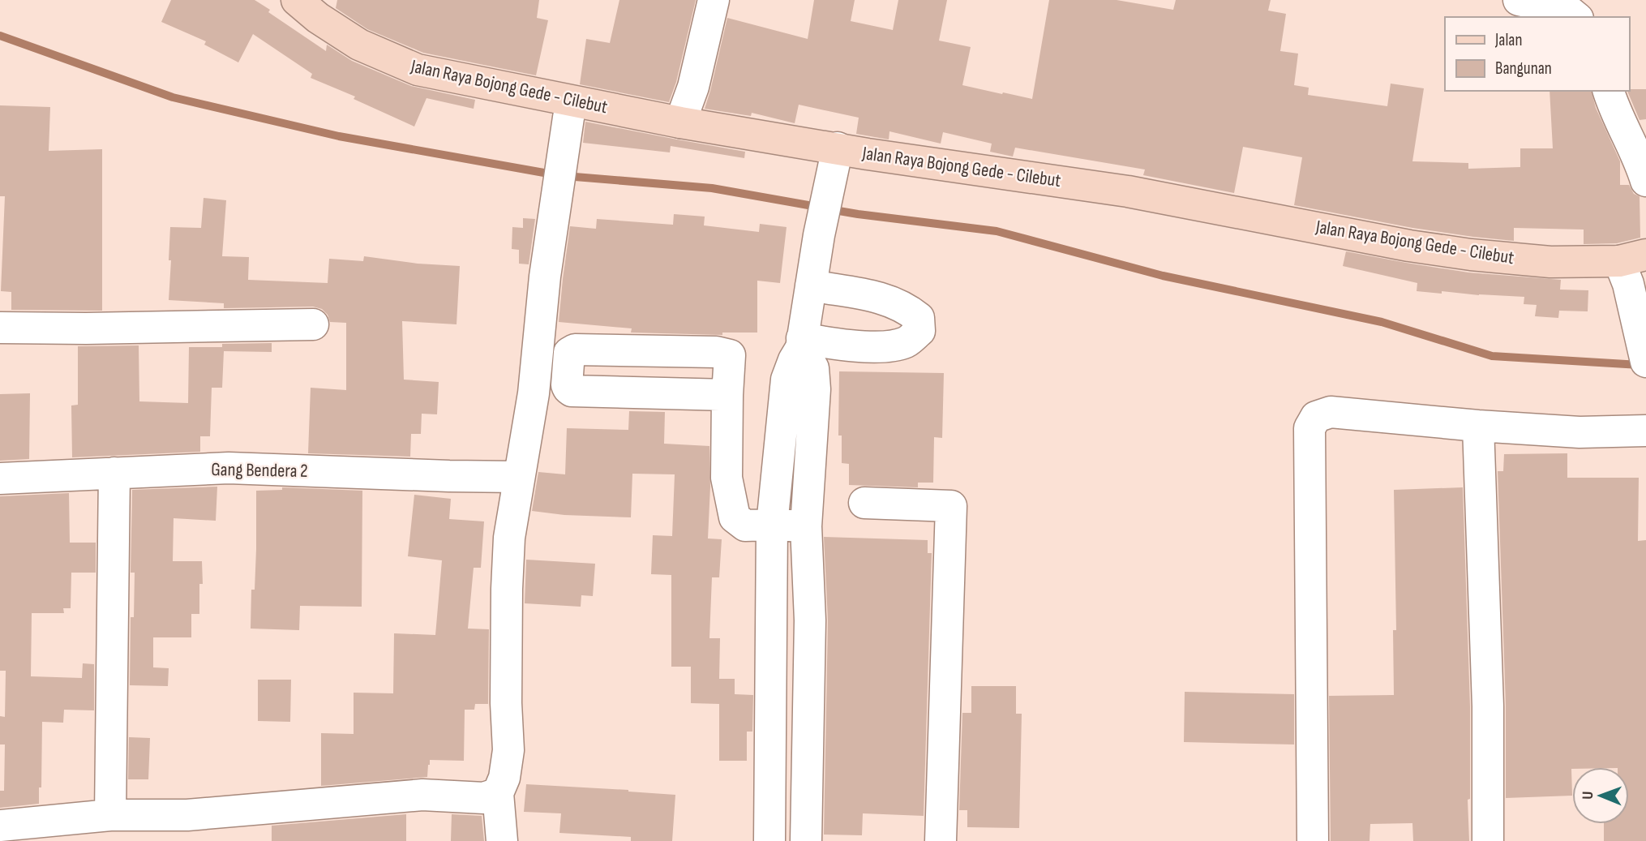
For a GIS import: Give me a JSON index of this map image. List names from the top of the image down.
{
  "streets": {
    "main road": ["Jalan Raya Bojong Gede - Cilebut"],
    "street": ["Gang Bendera 2"]
  },
  "legend": ["Jalan", "Bangunan"],
  "north": "left"
}
